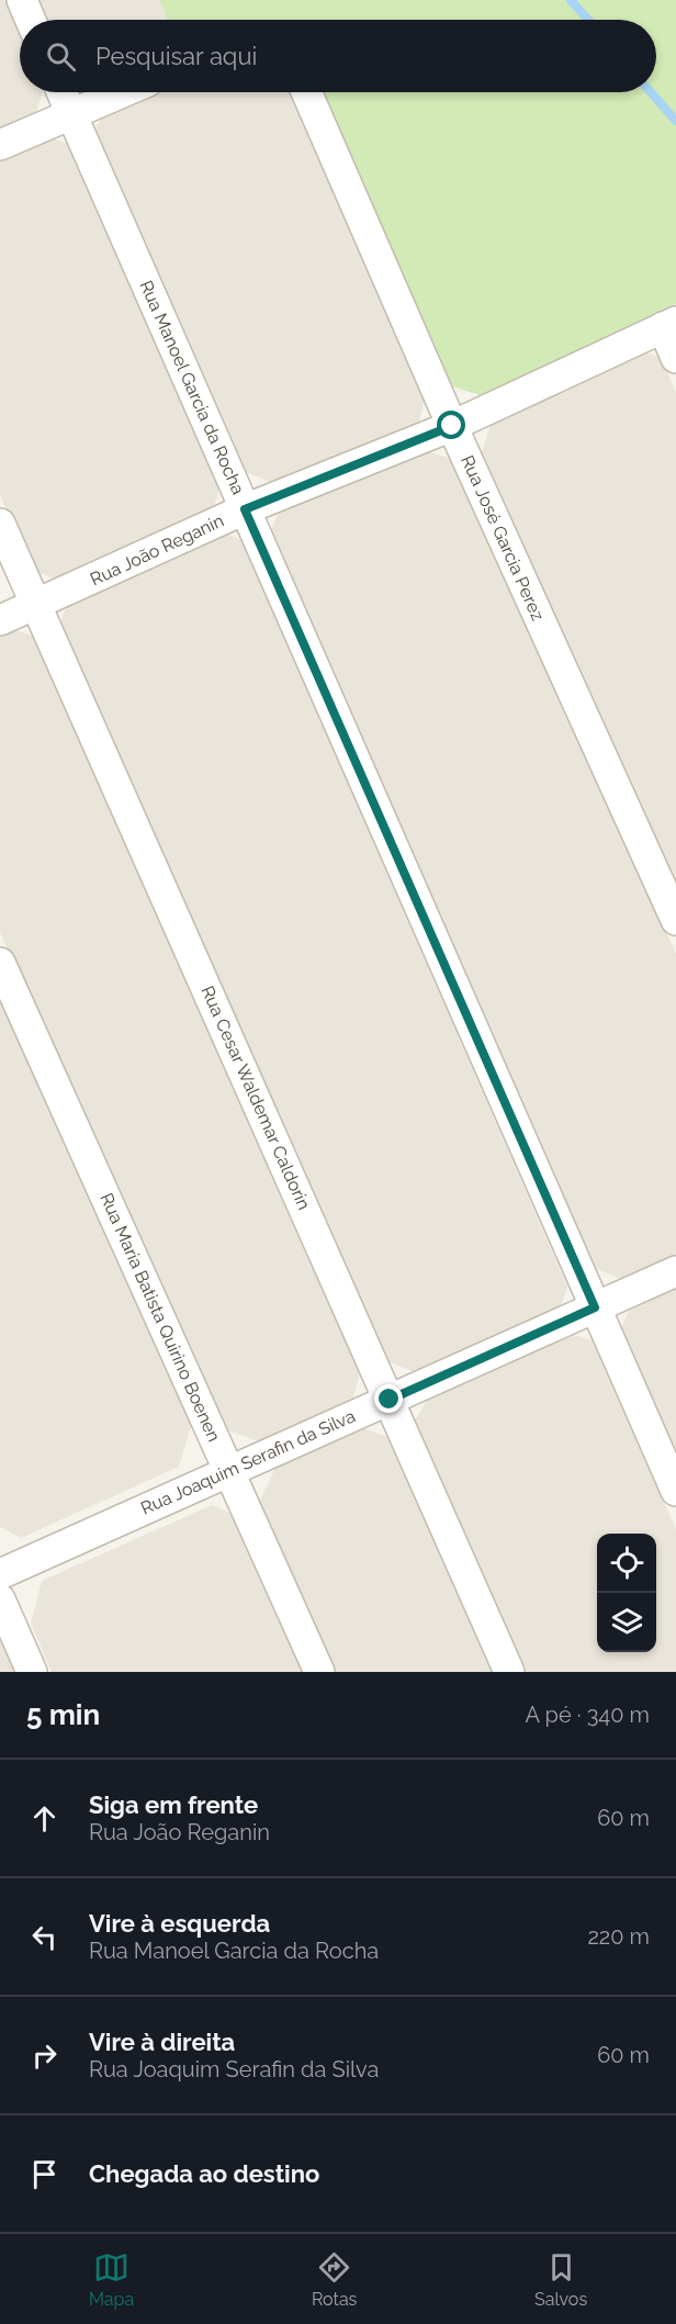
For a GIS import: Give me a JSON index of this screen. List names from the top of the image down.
{
  "streets": {
    "street": [
      "Rua Manoel Garcia da Rocha",
      "Rua José Garcia Perez",
      "Rua João Reganin",
      "Rua Cesar Waldemar Caldorin",
      "Rua Maria Batista Quirino Boenen",
      "Rua Joaquim Serafin da Silva"
    ]
  },
  "crossings": [
    ["Rua Manoel Garcia da Rocha", "Rua João Reganin"],
    ["Rua Manoel Garcia da Rocha", "Rua Joaquim Serafin da Silva"],
    ["Rua José Garcia Perez", "Rua João Reganin"],
    ["Rua João Reganin", "Rua Cesar Waldemar Caldorin"],
    ["Rua Cesar Waldemar Caldorin", "Rua Joaquim Serafin da Silva"],
    ["Rua Maria Batista Quirino Boenen", "Rua Joaquim Serafin da Silva"]
  ],
  "page": {
    "search": "Pesquisar aqui",
    "heading": ["5 min", "A pé · 340 m"],
    "list": [
      ["Siga em frente", "Rua João Reganin", "60 m"],
      ["Vire à esquerda", "Rua Manoel Garcia da Rocha", "220 m"],
      ["Vire à direita", "Rua Joaquim Serafin da Silva", "60 m"],
      "Chegada ao destino"
    ],
    "nav": ["Mapa", "Rotas", "Salvos"]
  }
}
